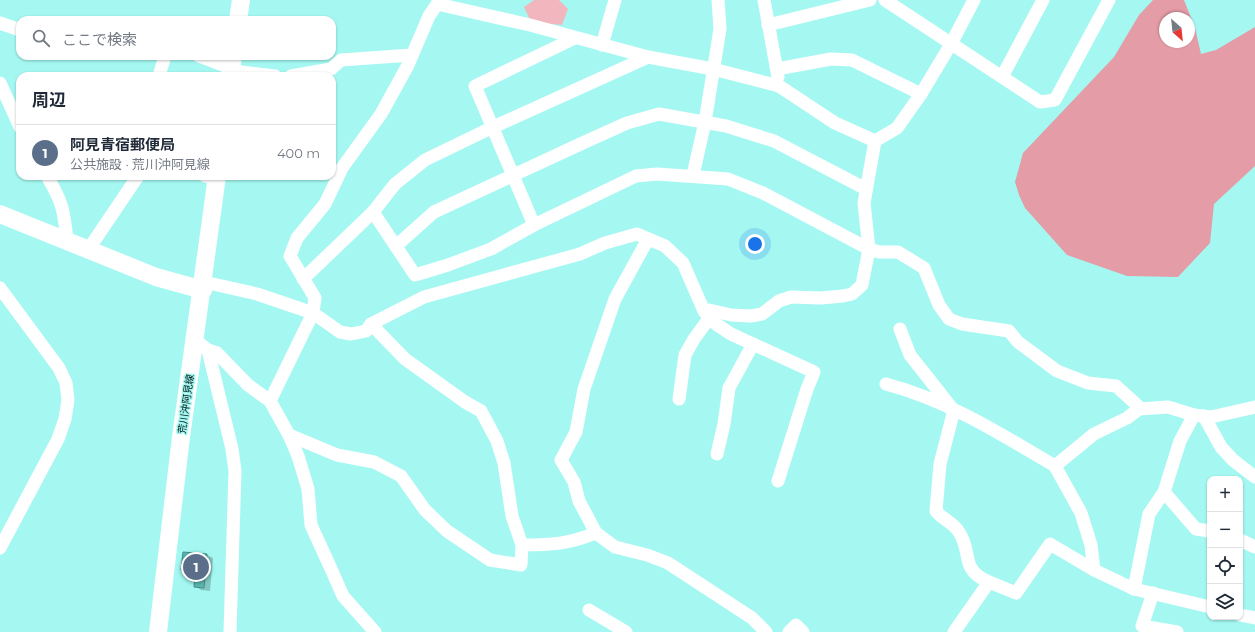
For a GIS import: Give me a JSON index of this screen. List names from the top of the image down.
{
  "streets": {
    "main road": ["荒川沖阿見線"]
  },
  "north": "bottom right",
  "page": {
    "search": "ここで検索",
    "heading": "周辺",
    "list": [
      {
        "mark": "1",
        "name": "阿見青宿郵便局",
        "note": "公共施設 · 荒川沖阿見線",
        "value": "400 m"
      }
    ],
    "map_buttons": ["+", "−"],
    "pins": "1"
  }
}
